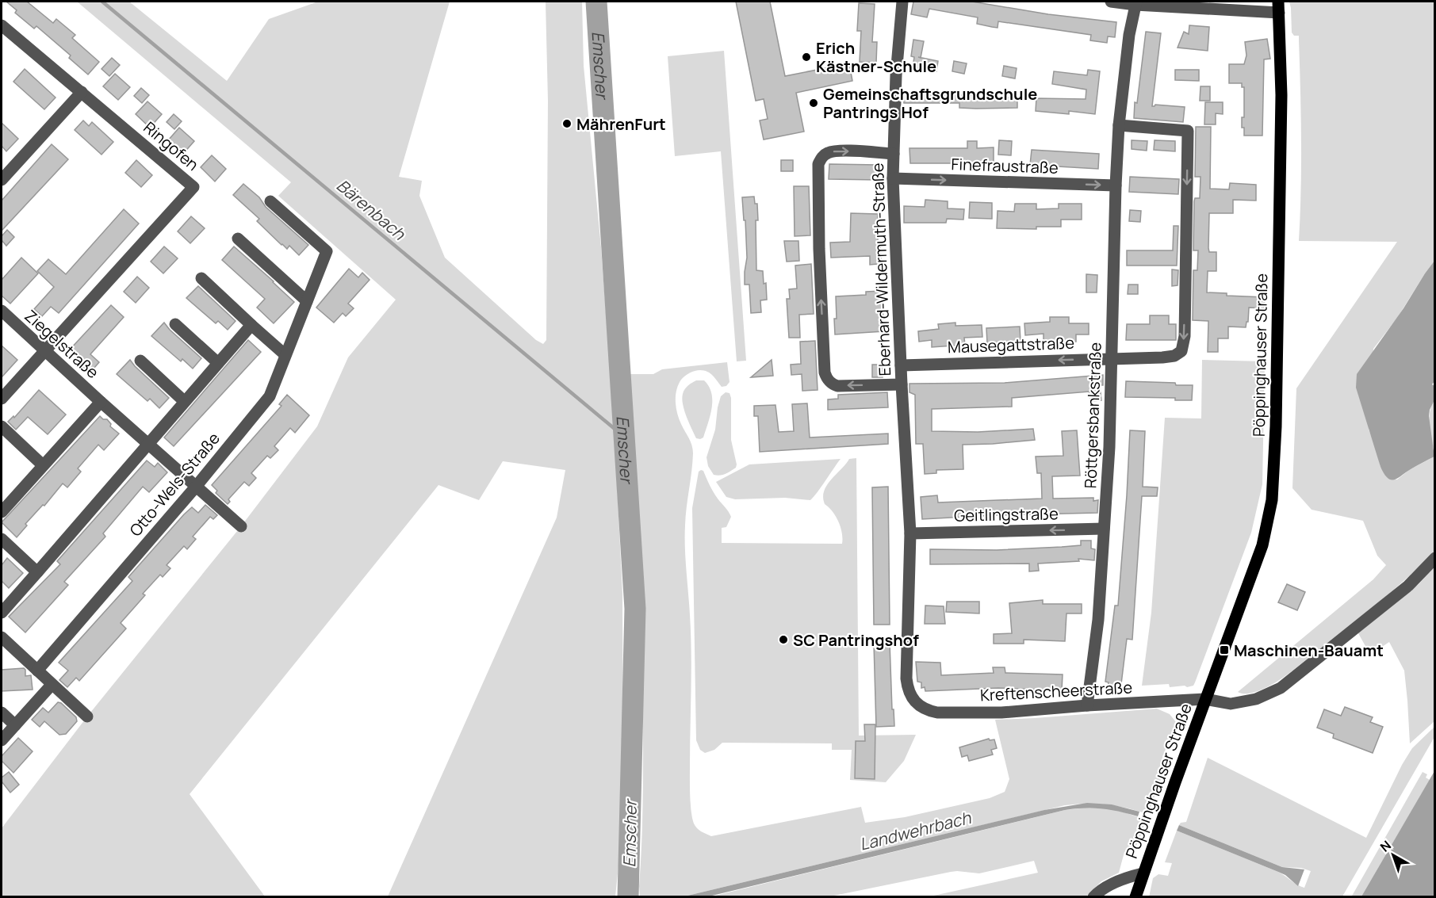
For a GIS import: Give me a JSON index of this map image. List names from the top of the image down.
{
  "streets": {
    "main road": ["Pöppinghauser Straße"],
    "street": [
      "Ringofen",
      "Finefraustraße",
      "Eberhard-Wildermuth-Straße",
      "Ziegelstraße",
      "Mausegattstraße",
      "Röttgersbankstraße",
      "Otto-Wels-Straße",
      "Geitlingstraße",
      "Kreftenscheerstraße"
    ]
  },
  "crossings": [
    ["Ringofen", "Ziegelstraße"],
    ["Finefraustraße", "Eberhard-Wildermuth-Straße"],
    ["Finefraustraße", "Röttgersbankstraße"],
    ["Eberhard-Wildermuth-Straße", "Mausegattstraße"],
    ["Eberhard-Wildermuth-Straße", "Geitlingstraße"],
    ["Eberhard-Wildermuth-Straße", "Kreftenscheerstraße"],
    ["Ziegelstraße", "Otto-Wels-Straße"],
    ["Mausegattstraße", "Röttgersbankstraße"],
    ["Pöppinghauser Straße", "Kreftenscheerstraße"],
    ["Röttgersbankstraße", "Geitlingstraße"],
    ["Röttgersbankstraße", "Kreftenscheerstraße"]
  ],
  "one_way": ["Finefraustraße", "Geitlingstraße"],
  "water": ["Emscher", "Bärenbach", "Landwehrbach"],
  "places": {
    "other": [
      "Erich Kästner-Schule",
      "Gemeinschaftsgrundschule Pantrings Hof",
      "MährenFurt",
      "SC Pantringshof"
    ],
    "transit": ["Maschinen-Bauamt"]
  },
  "north": "top left"
}
